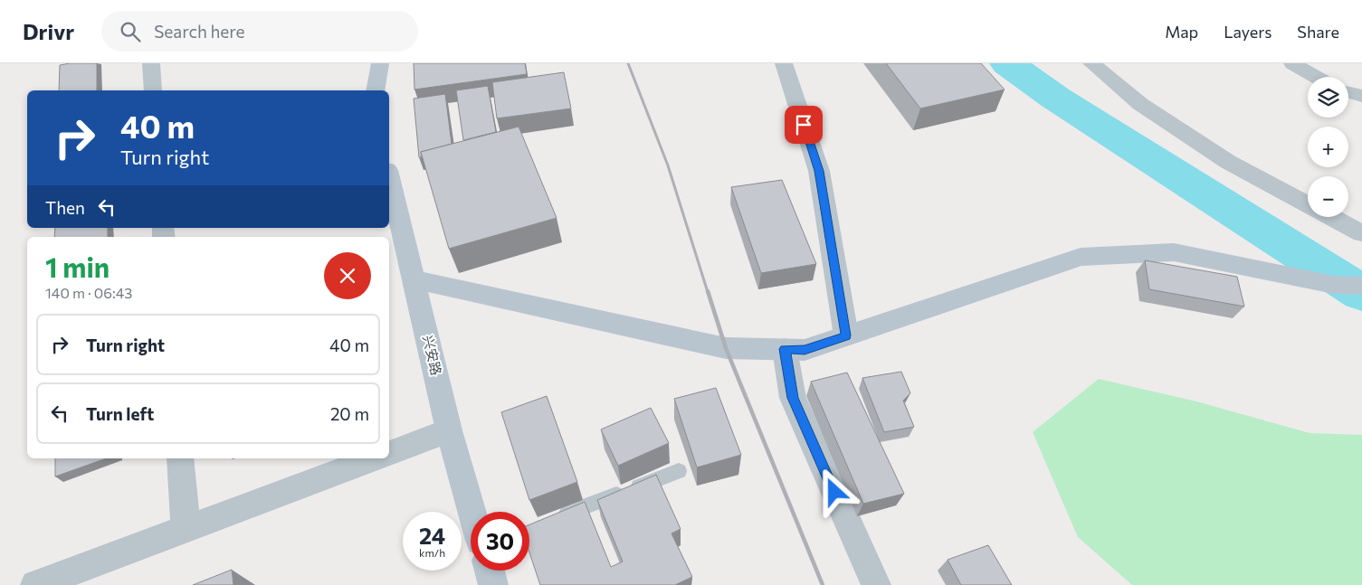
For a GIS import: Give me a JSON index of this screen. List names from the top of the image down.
{
  "streets": {
    "street": ["兴安路"]
  },
  "page": {
    "header": "Drivr",
    "search": "Search here",
    "nav": ["Map", "Layers", "Share"],
    "map_buttons": ["+", "−"],
    "turn": ["40 m", "Turn right"],
    "then": "Then",
    "heading": ["1 min", "140 m · 06:43"],
    "list": [
      {
        "name": "Turn right",
        "value": "40 m"
      },
      {
        "name": "Turn left",
        "value": "20 m"
      }
    ],
    "speed": "24 km/h",
    "limit": "30"
  }
}
